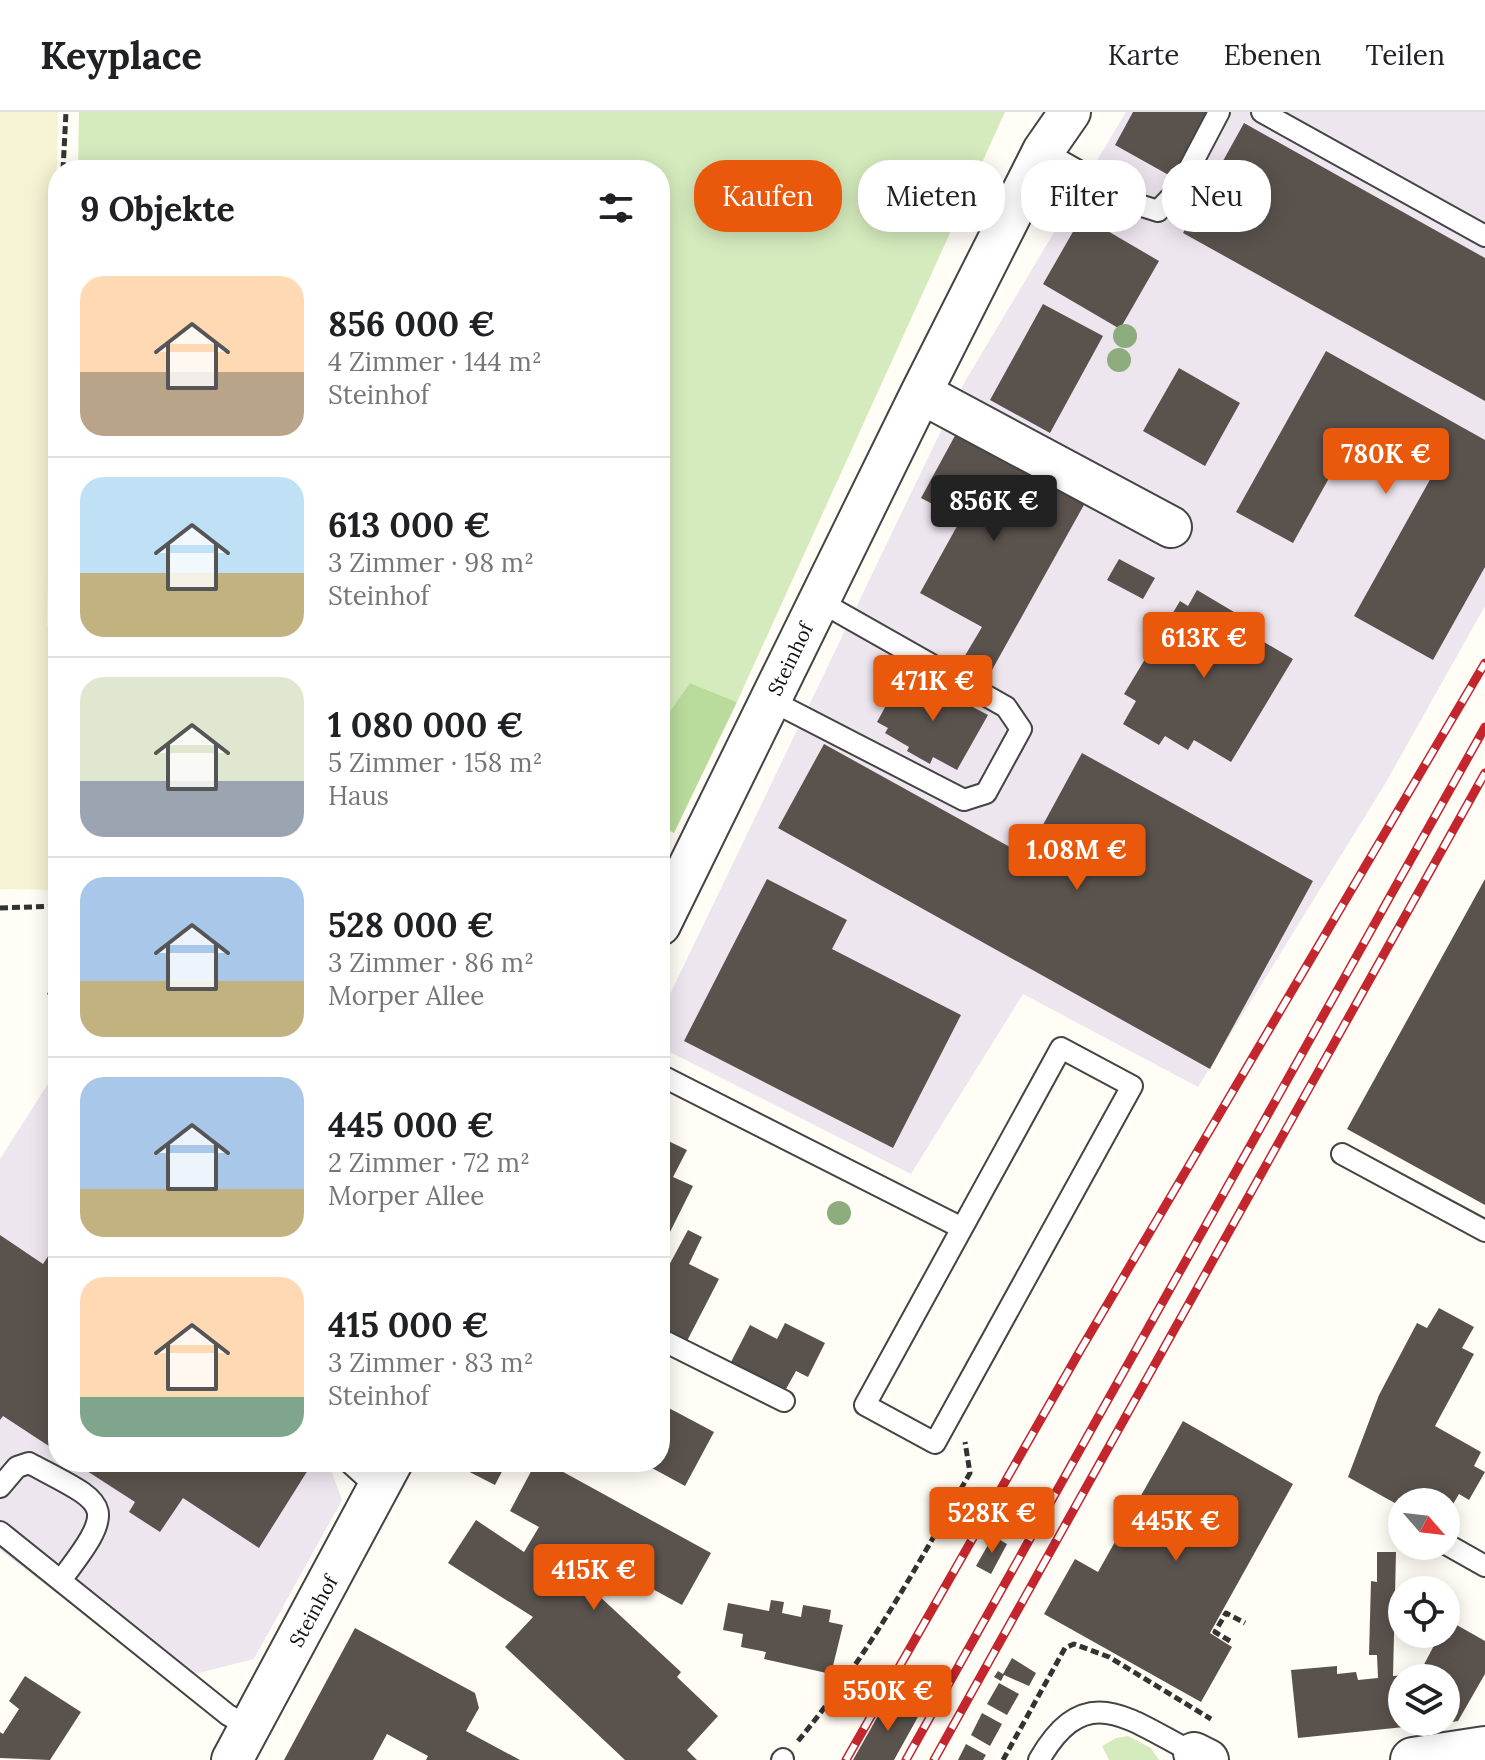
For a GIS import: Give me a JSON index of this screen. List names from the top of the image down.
{
  "streets": {
    "street": ["Steinhof"]
  },
  "north": "bottom right",
  "page": {
    "header": "Keyplace",
    "nav": ["Karte", "Ebenen", "Teilen"],
    "chip": [
      "Kaufen",
      "Mieten",
      "Filter",
      "Neu"
    ],
    "heading": "9 Objekte",
    "list": [
      {
        "name": "856 000 €",
        "note": "4 Zimmer · 144 m² · Steinhof"
      },
      {
        "name": "613 000 €",
        "note": "3 Zimmer · 98 m² · Steinhof"
      },
      {
        "name": "1 080 000 €",
        "note": "5 Zimmer · 158 m² · Haus"
      },
      {
        "name": "528 000 €",
        "note": "3 Zimmer · 86 m² · Morper Allee"
      },
      {
        "name": "445 000 €",
        "note": "2 Zimmer · 72 m² · Morper Allee"
      },
      {
        "name": "415 000 €",
        "note": "3 Zimmer · 83 m² · Steinhof"
      }
    ],
    "price": [
      "780K €",
      "856K €",
      "613K €",
      "471K €",
      "1.08M €",
      "528K €",
      "445K €",
      "415K €",
      "550K €"
    ]
  }
}
